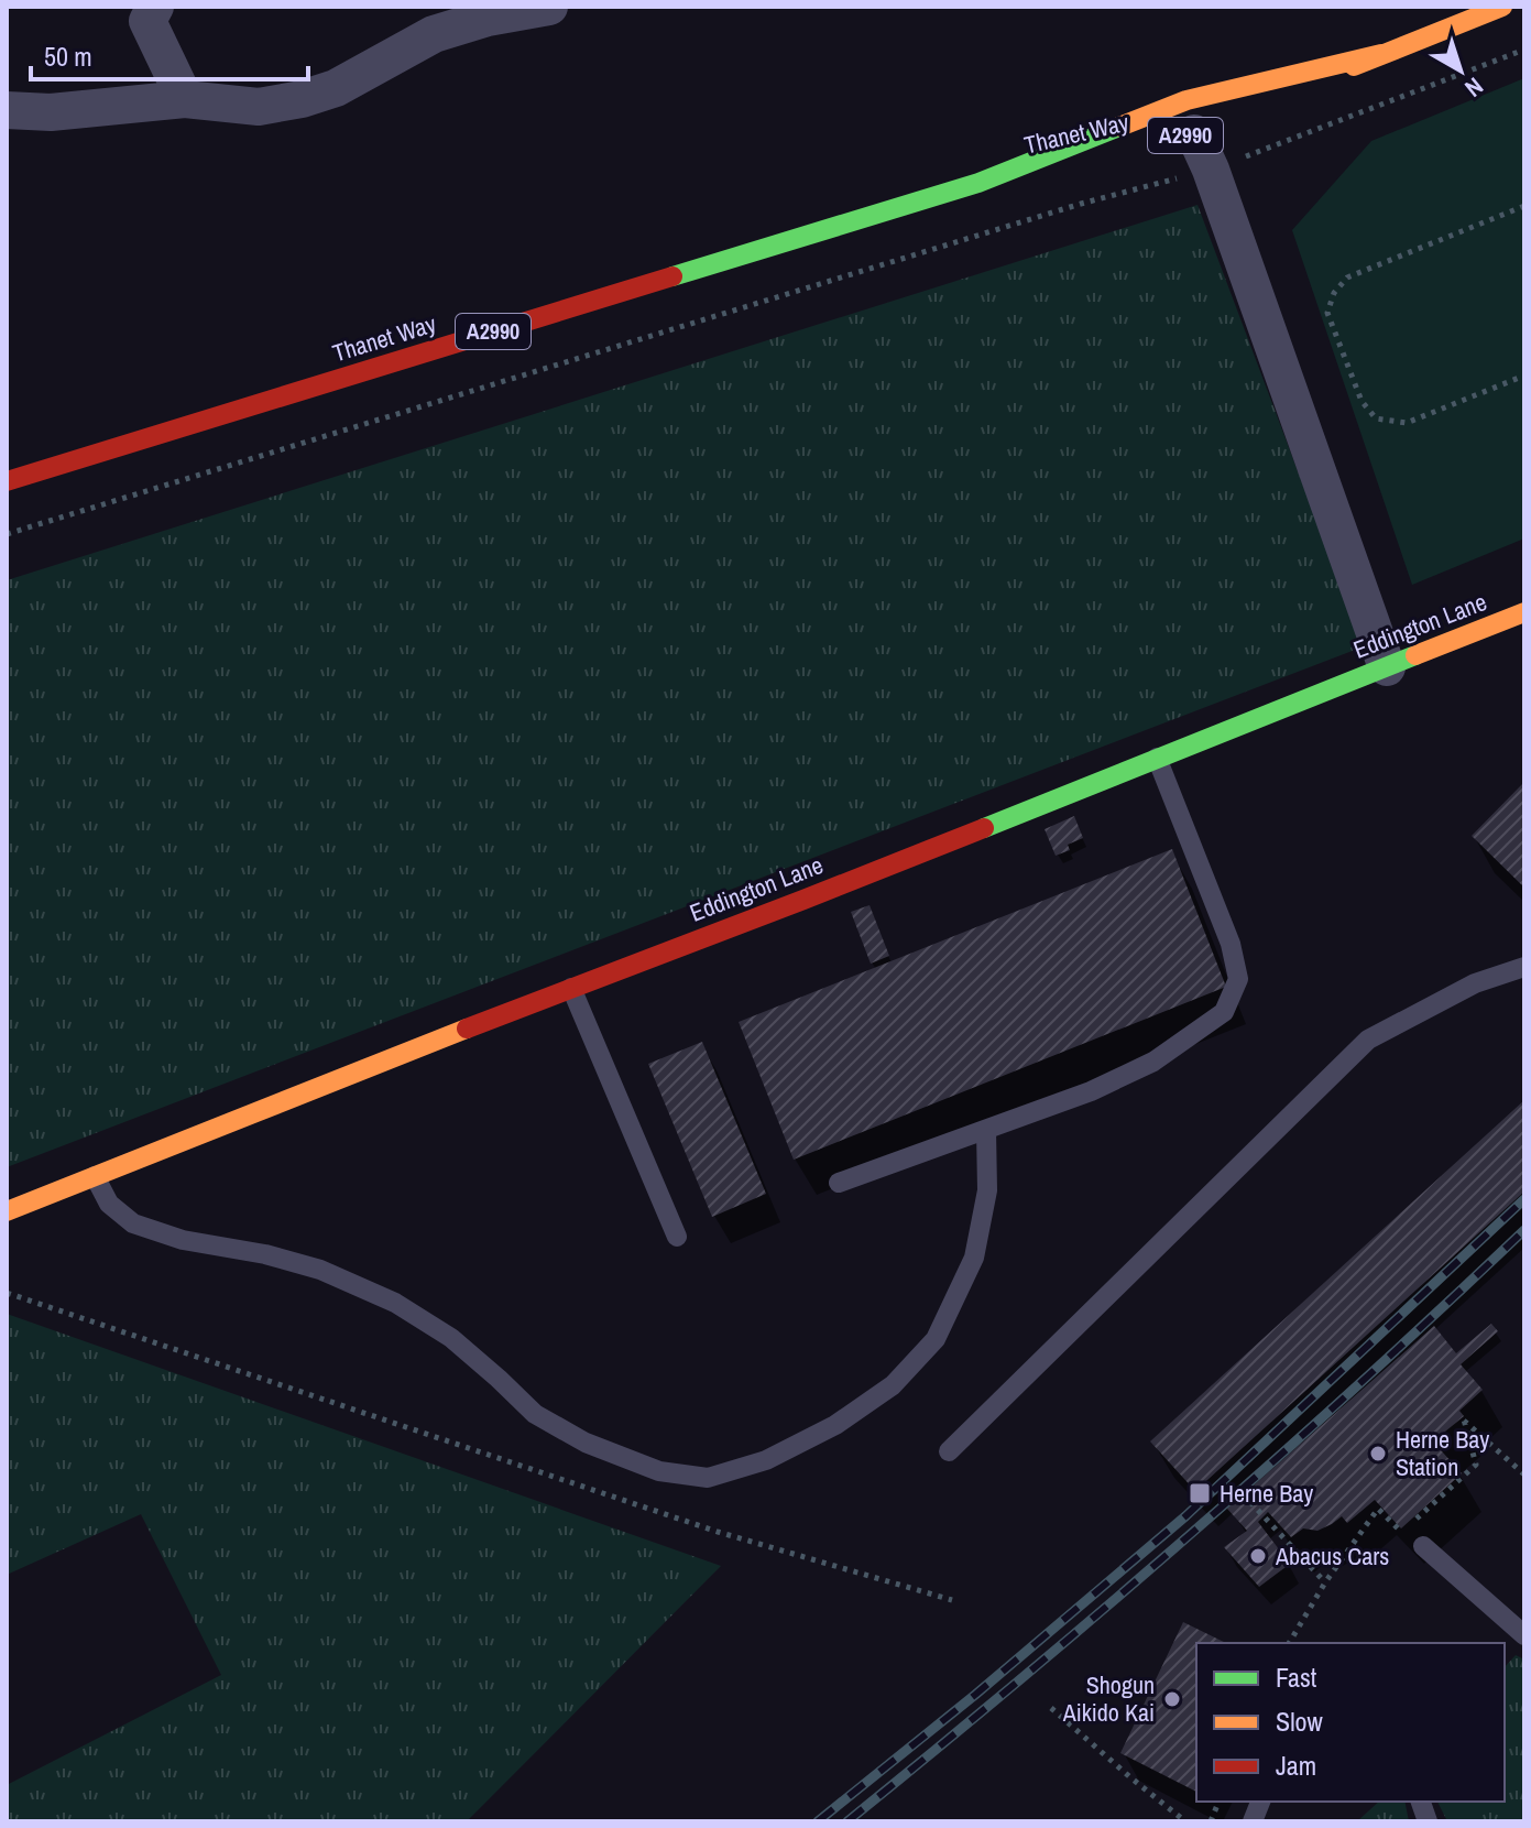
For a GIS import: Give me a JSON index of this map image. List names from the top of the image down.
{
  "streets": {
    "main road": ["Thanet Way", "A2990", "Eddington Lane"]
  },
  "places": {
    "other": ["Herne Bay Station", "Abacus Cars", "Shogun Aikido Kai"],
    "transit": ["Herne Bay"]
  },
  "legend": ["Fast", "Slow", "Jam"],
  "scale_bar": "50 m",
  "north": "bottom right"
}
